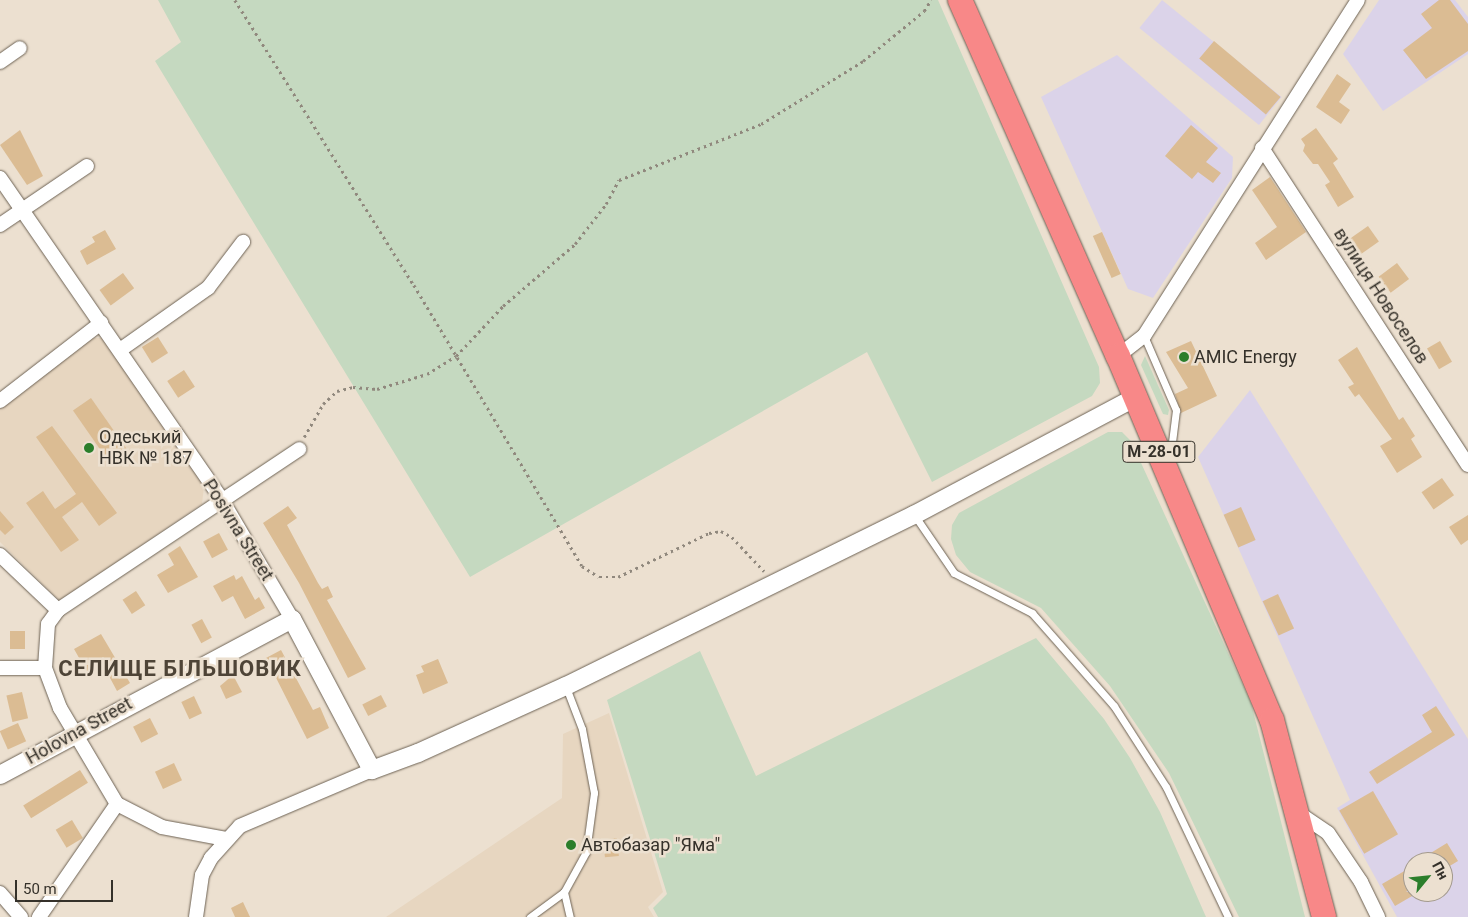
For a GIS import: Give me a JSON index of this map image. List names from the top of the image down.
{
  "streets": {
    "highway": ["М-28-01"],
    "street": ["вулиця Новоселов", "Posivna Street", "Holovna Street"]
  },
  "crossings": [
    ["Posivna Street", "Holovna Street"]
  ],
  "districts": ["СЕЛИЩЕ БІЛЬШОВИК"],
  "places": ["AMIC Energy", "Одеський НВК № 187", "Автобазар \"Яма\""],
  "scale_bar": "50 m",
  "north": "top right"
}
